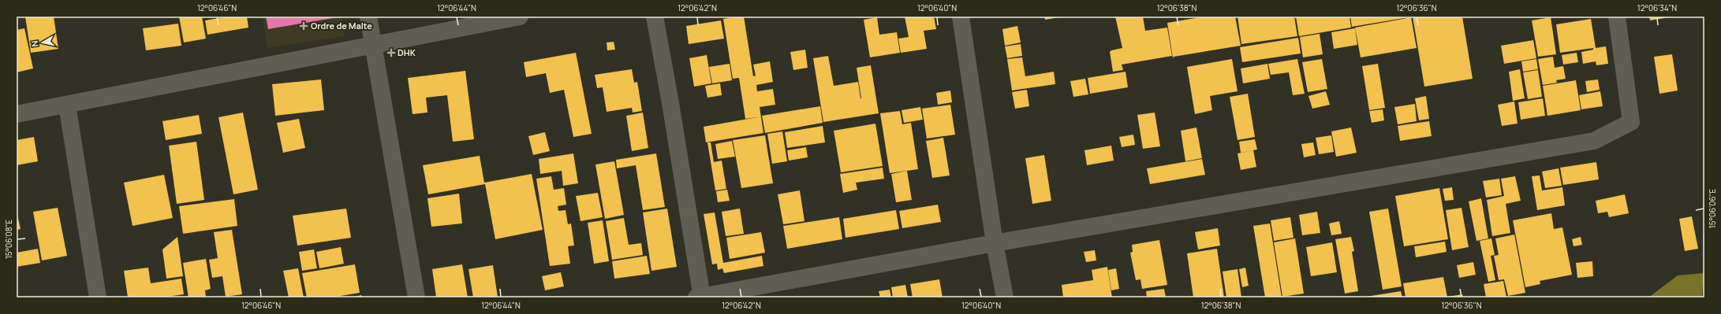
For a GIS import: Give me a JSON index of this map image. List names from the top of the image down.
{
  "places": {
    "health": ["Ordre de Malte", "DHK"]
  },
  "north": "left",
  "coordinates": [
    "12°06'46\"N",
    "12°06'44\"N",
    "12°06'42\"N",
    "12°06'40\"N",
    "12°06'38\"N",
    "12°06'36\"N",
    "12°06'34\"N",
    "15°06'06\"E",
    "15°06'08\"E"
  ]
}
